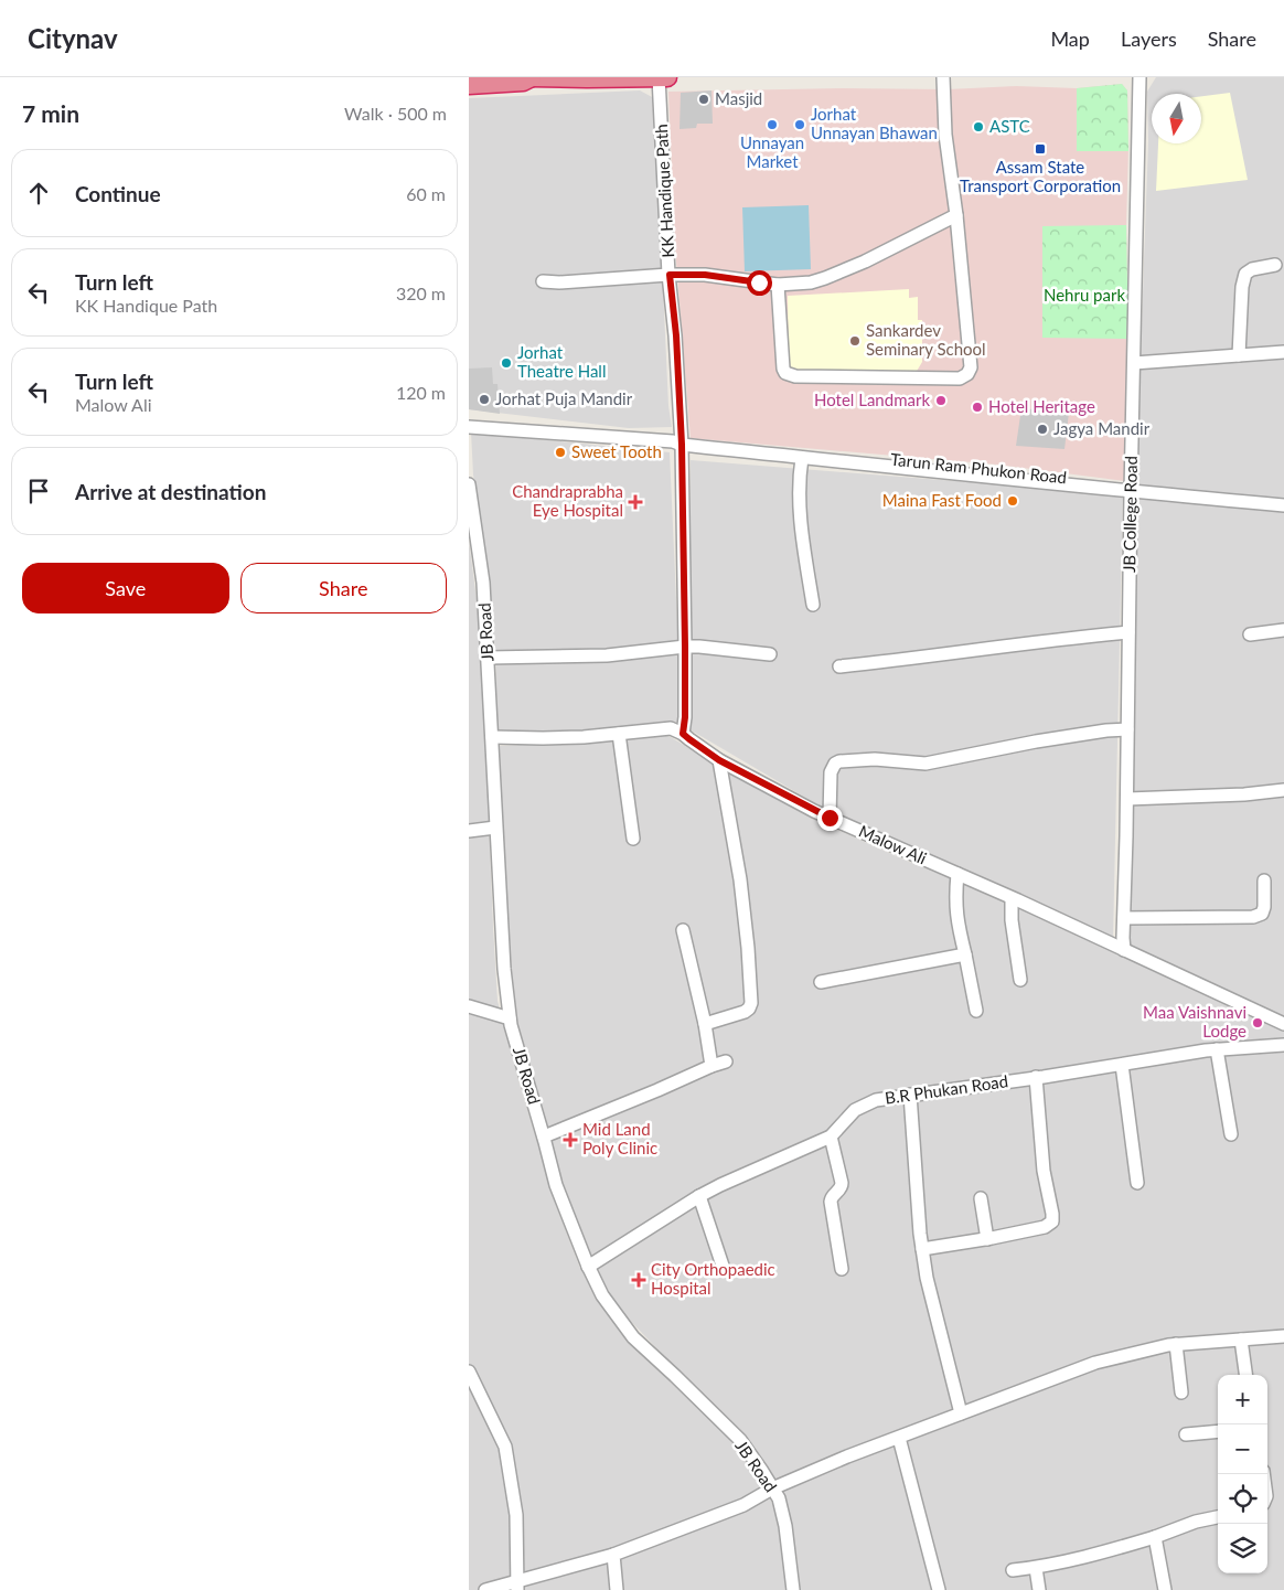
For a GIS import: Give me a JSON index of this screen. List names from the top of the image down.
{
  "streets": {
    "street": [
      "KK Handique Path",
      "Tarun Ram Phukon Road",
      "JB College Road",
      "JB Road",
      "Malow Ali",
      "B.R Phukan Road"
    ]
  },
  "crossings": [
    ["KK Handique Path", "Tarun Ram Phukon Road"],
    ["KK Handique Path", "Malow Ali"],
    ["Tarun Ram Phukon Road", "JB College Road"],
    ["JB College Road", "Malow Ali"],
    ["JB Road", "Malow Ali"],
    ["JB Road", "B.R Phukan Road"]
  ],
  "parks": ["Nehru park"],
  "places": {
    "other": [
      "Masjid",
      "Unnayan Market",
      "Jorhat Unnayan Bhawan",
      "ASTC",
      "Sankardev Seminary School",
      "Jorhat Theatre Hall",
      "Jorhat Puja Mandir",
      "Hotel Landmark",
      "Hotel Heritage",
      "Jagya Mandir",
      "Sweet Tooth",
      "Maina Fast Food",
      "Maa Vaishnavi Lodge"
    ],
    "transit": ["Assam State Transport Corporation"],
    "health": ["Chandraprabha Eye Hospital", "Mid Land Poly Clinic", "City Orthopaedic Hospital"]
  },
  "north": "bottom",
  "page": {
    "header": "Citynav",
    "nav": ["Map", "Layers", "Share"],
    "heading": ["7 min", "Walk · 500 m"],
    "list": [
      ["Continue", "60 m"],
      ["Turn left", "KK Handique Path", "320 m"],
      ["Turn left", "Malow Ali", "120 m"],
      "Arrive at destination"
    ],
    "buttons": ["Save", "Share"],
    "map_buttons": ["+", "−"]
  }
}
